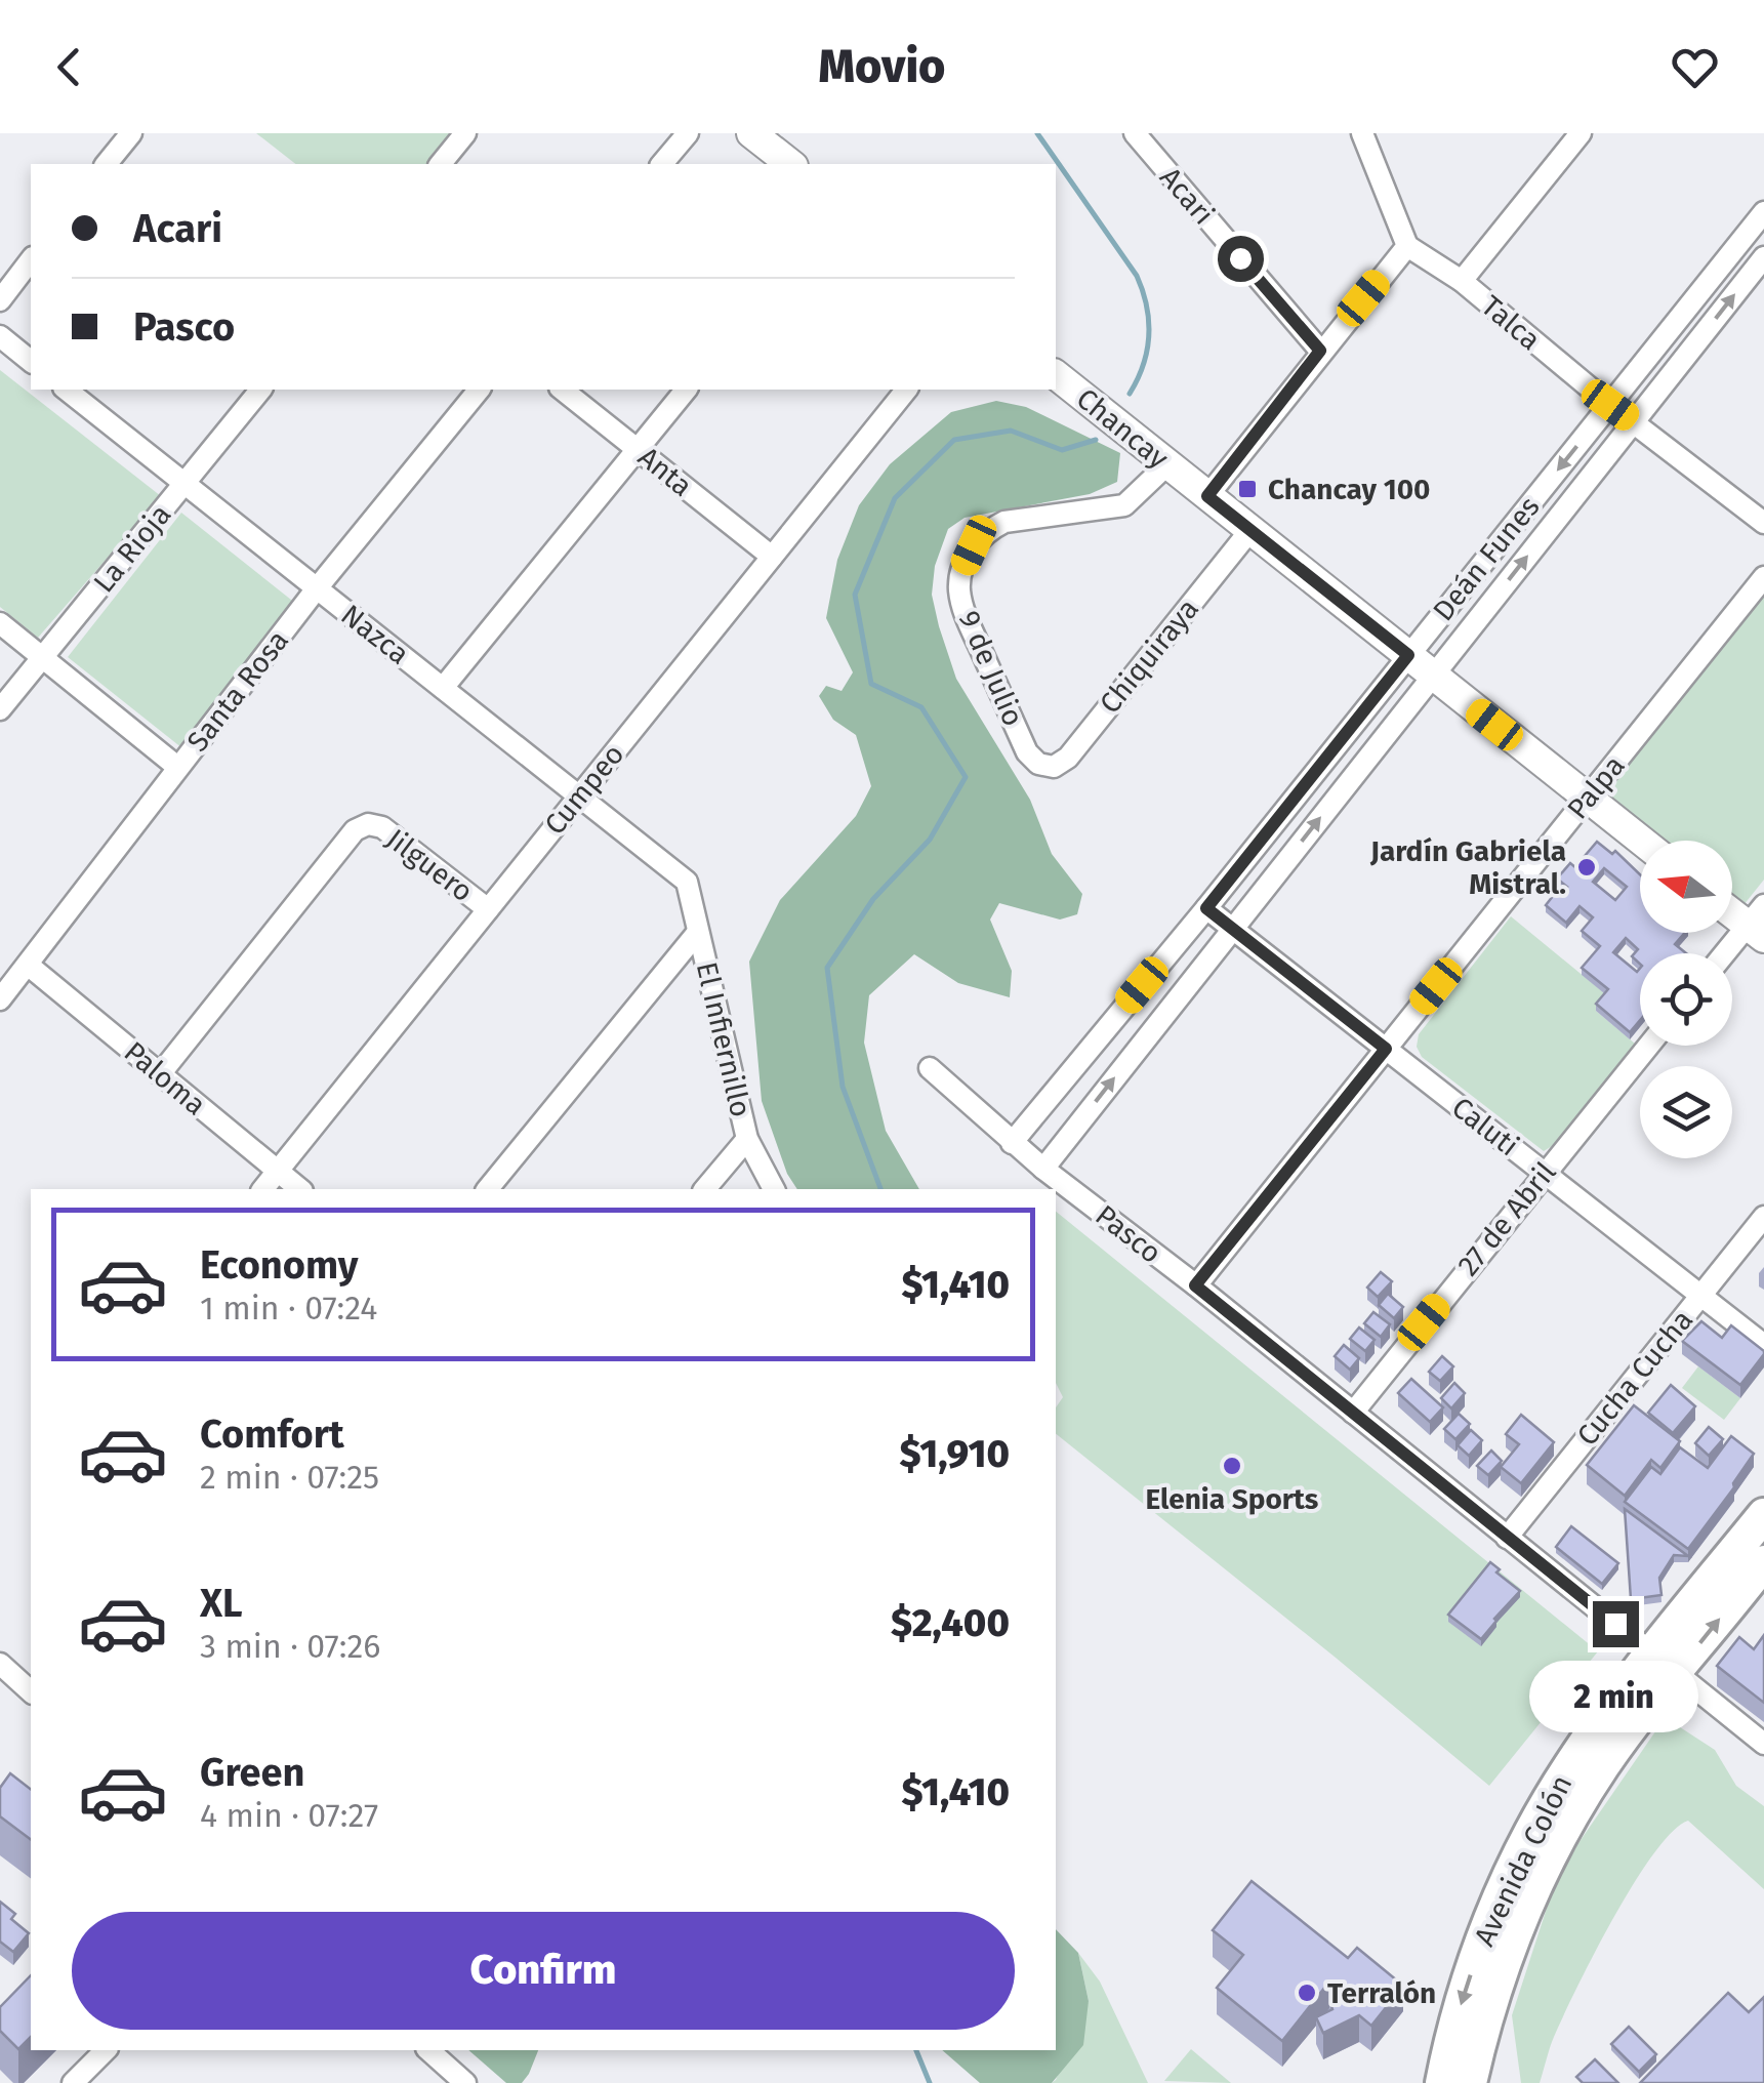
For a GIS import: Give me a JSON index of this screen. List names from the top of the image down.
{
  "streets": {
    "main road": ["Chancay", "Avenida Colón"],
    "street": [
      "Acari",
      "Talca",
      "Anta",
      "La Rioja",
      "Deán Funes",
      "Nazca",
      "Chiquiraya",
      "9 de Julio",
      "Santa Rosa",
      "Palpa",
      "Cumpeo",
      "Jilguero",
      "El Infiernillo",
      "Paloma",
      "Caluti",
      "27 de Abril",
      "Pasco",
      "Cucha Cucha"
    ]
  },
  "crossings": [
    ["Talca", "Deán Funes"],
    ["Chancay", "Deán Funes"],
    ["Chancay", "Chiquiraya"],
    ["Chancay", "9 de Julio"],
    ["Chancay", "Palpa"],
    ["Anta", "Cumpeo"],
    ["La Rioja", "Nazca"],
    ["Deán Funes", "Caluti"],
    ["Deán Funes", "Pasco"],
    ["Nazca", "Santa Rosa"],
    ["Nazca", "Cumpeo"],
    ["Nazca", "El Infiernillo"],
    ["Chiquiraya", "9 de Julio"],
    ["Santa Rosa", "Paloma"],
    ["Palpa", "Caluti"],
    ["Palpa", "Pasco"],
    ["Cumpeo", "Jilguero"],
    ["Cumpeo", "Paloma"],
    ["Jilguero", "Paloma"],
    ["Caluti", "27 de Abril"],
    ["Caluti", "Cucha Cucha"],
    ["27 de Abril", "Pasco"],
    ["Pasco", "Cucha Cucha"],
    ["Pasco", "Avenida Colón"]
  ],
  "places": {
    "transit": ["Chancay 100"],
    "other": ["Jardín Gabriela Mistral.", "Elenia Sports", "Terralón"]
  },
  "north": "left",
  "page": {
    "header": "Movio",
    "banner": ["Acari", "Pasco"],
    "list": [
      {
        "name": "Economy",
        "note": "1 min · 07:24",
        "value": "$1,410"
      },
      {
        "name": "Comfort",
        "note": "2 min · 07:25",
        "value": "$1,910"
      },
      {
        "name": "XL",
        "note": "3 min · 07:26",
        "value": "$2,400"
      },
      {
        "name": "Green",
        "note": "4 min · 07:27",
        "value": "$1,410"
      }
    ],
    "bubble": "2 min",
    "buttons": "Confirm"
  }
}
